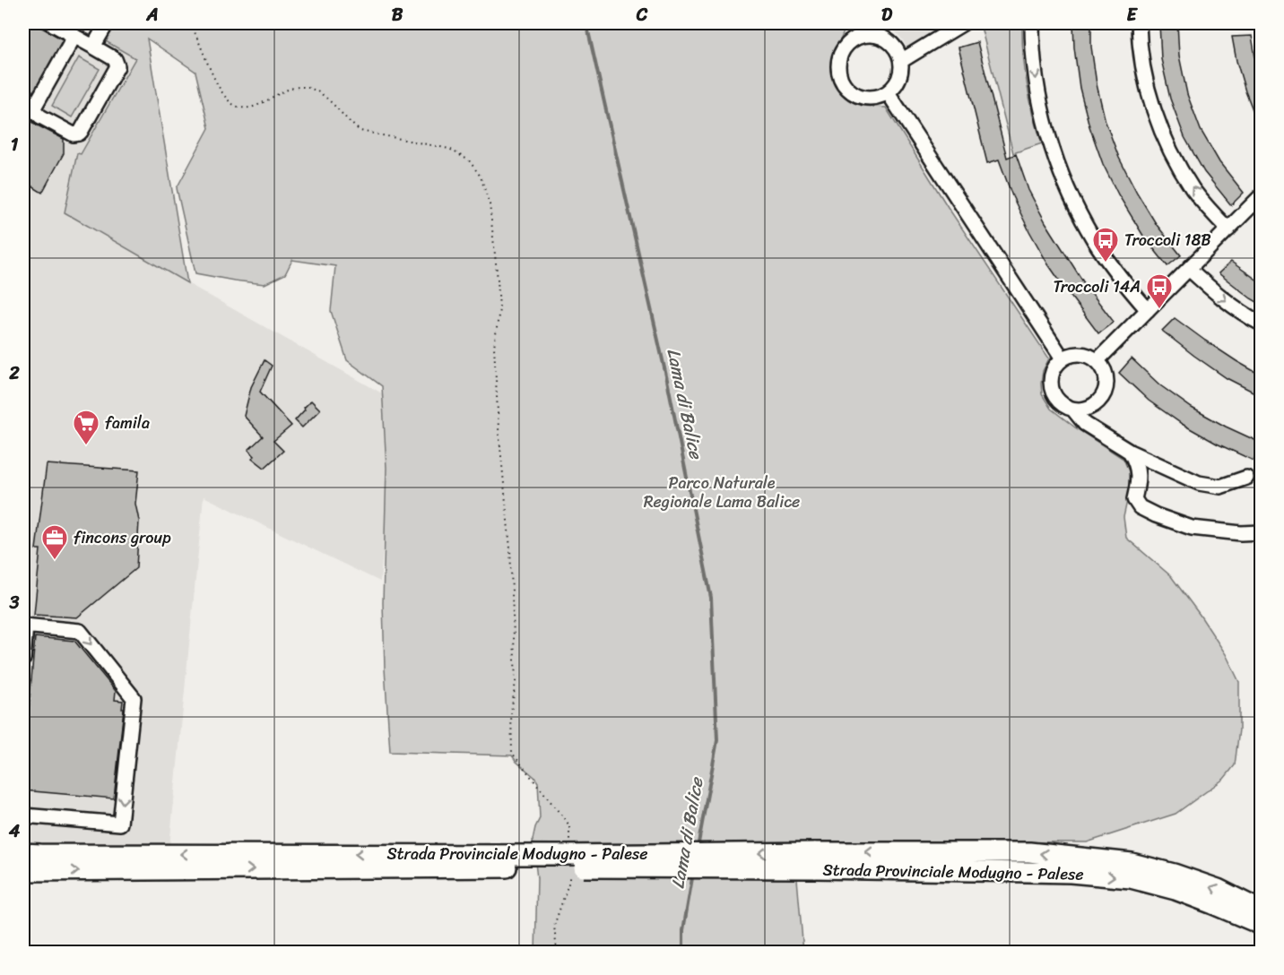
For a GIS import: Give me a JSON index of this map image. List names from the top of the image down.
{
  "streets": {
    "main road": ["Strada Provinciale Modugno - Palese"]
  },
  "water": ["Lama di Balice"],
  "parks": ["Parco Naturale Regionale Lama Balice"],
  "places": {
    "bus stop": ["Troccoli 18B", "Troccoli 14A"],
    "supermarket": ["famila"],
    "office": ["fincons group"]
  },
  "grid": {
    "columns": [
      "A",
      "B",
      "C",
      "D",
      "E"
    ],
    "rows": [
      "1",
      "2",
      "3",
      "4"
    ]
  }
}
